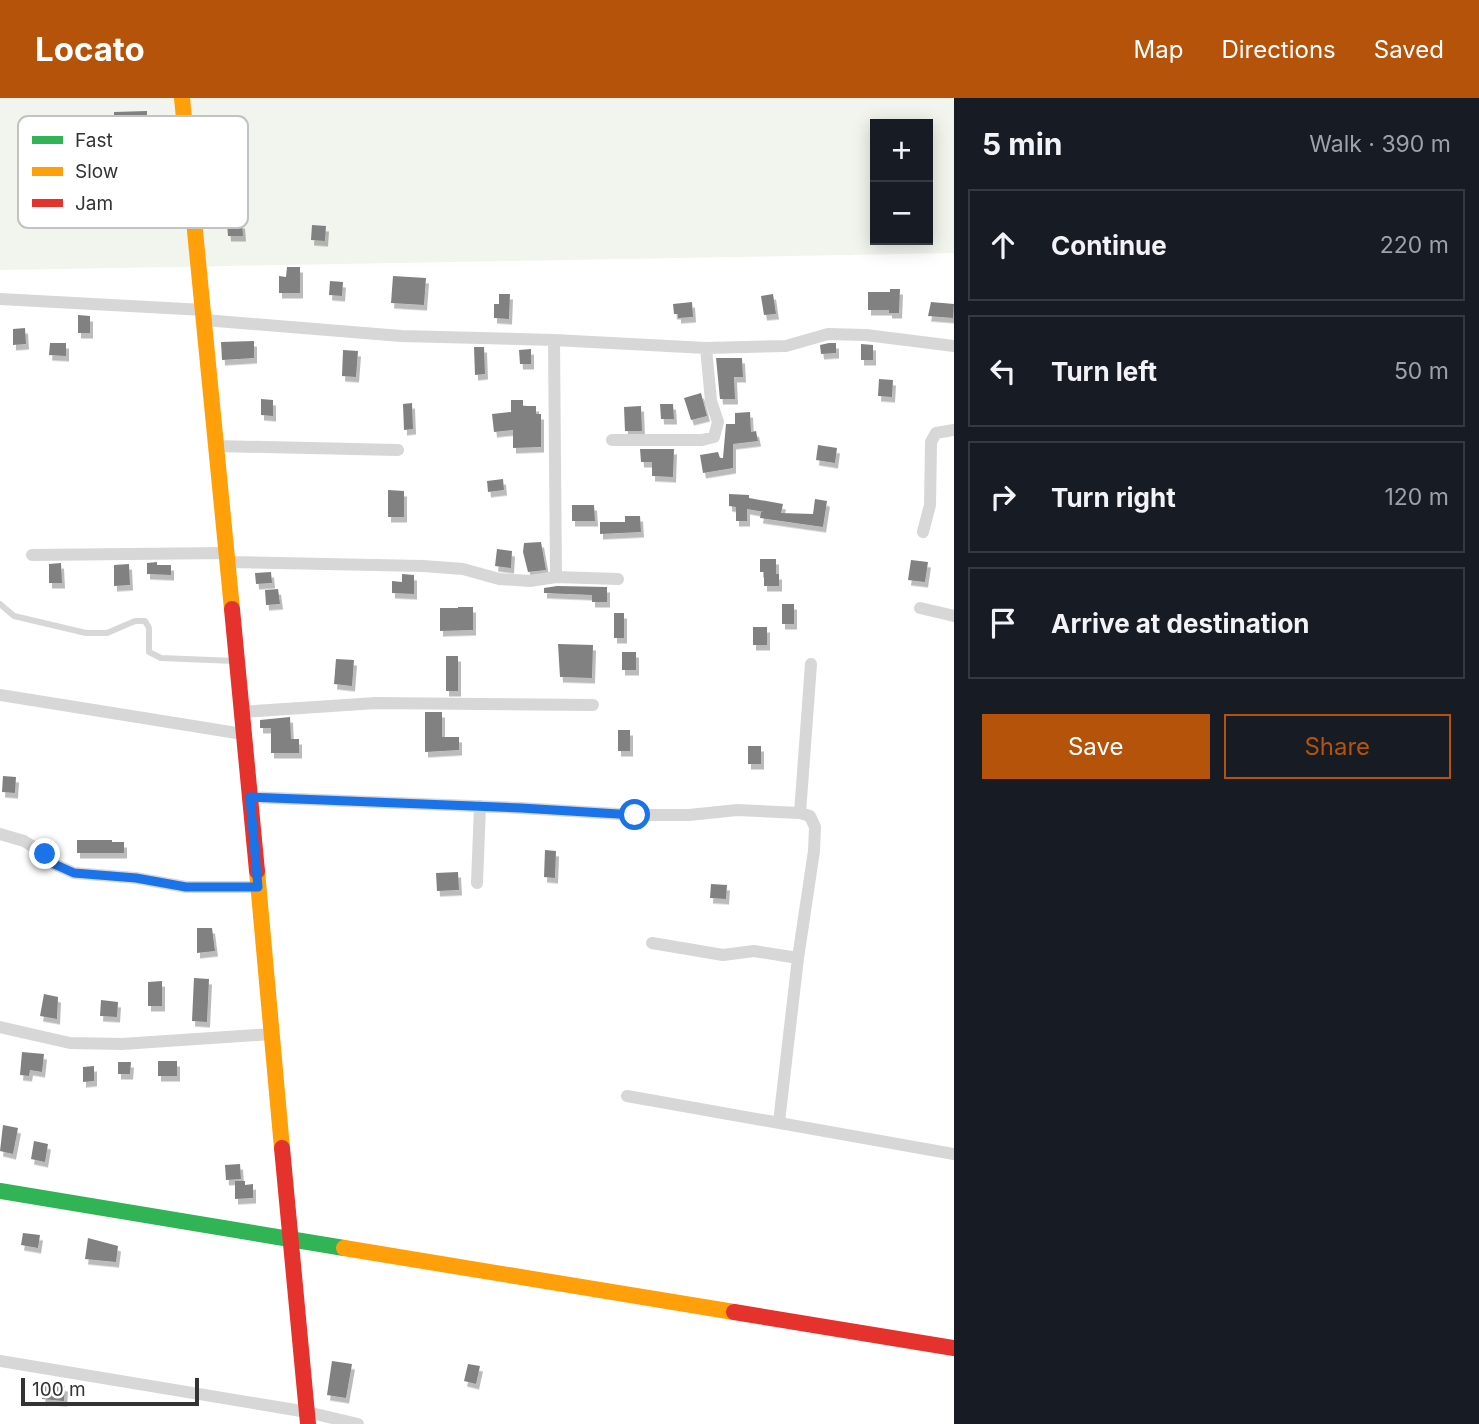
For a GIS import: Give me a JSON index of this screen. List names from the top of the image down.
{
  "legend": ["Fast", "Slow", "Jam"],
  "scale_bar": "100 m",
  "page": {
    "header": "Locato",
    "nav": ["Map", "Directions", "Saved"],
    "heading": ["5 min", "Walk · 390 m"],
    "map_buttons": ["+", "−"],
    "list": [
      ["Continue", "220 m"],
      ["Turn left", "50 m"],
      ["Turn right", "120 m"],
      "Arrive at destination"
    ],
    "buttons": ["Save", "Share"],
    "scale": "100 m"
  }
}
